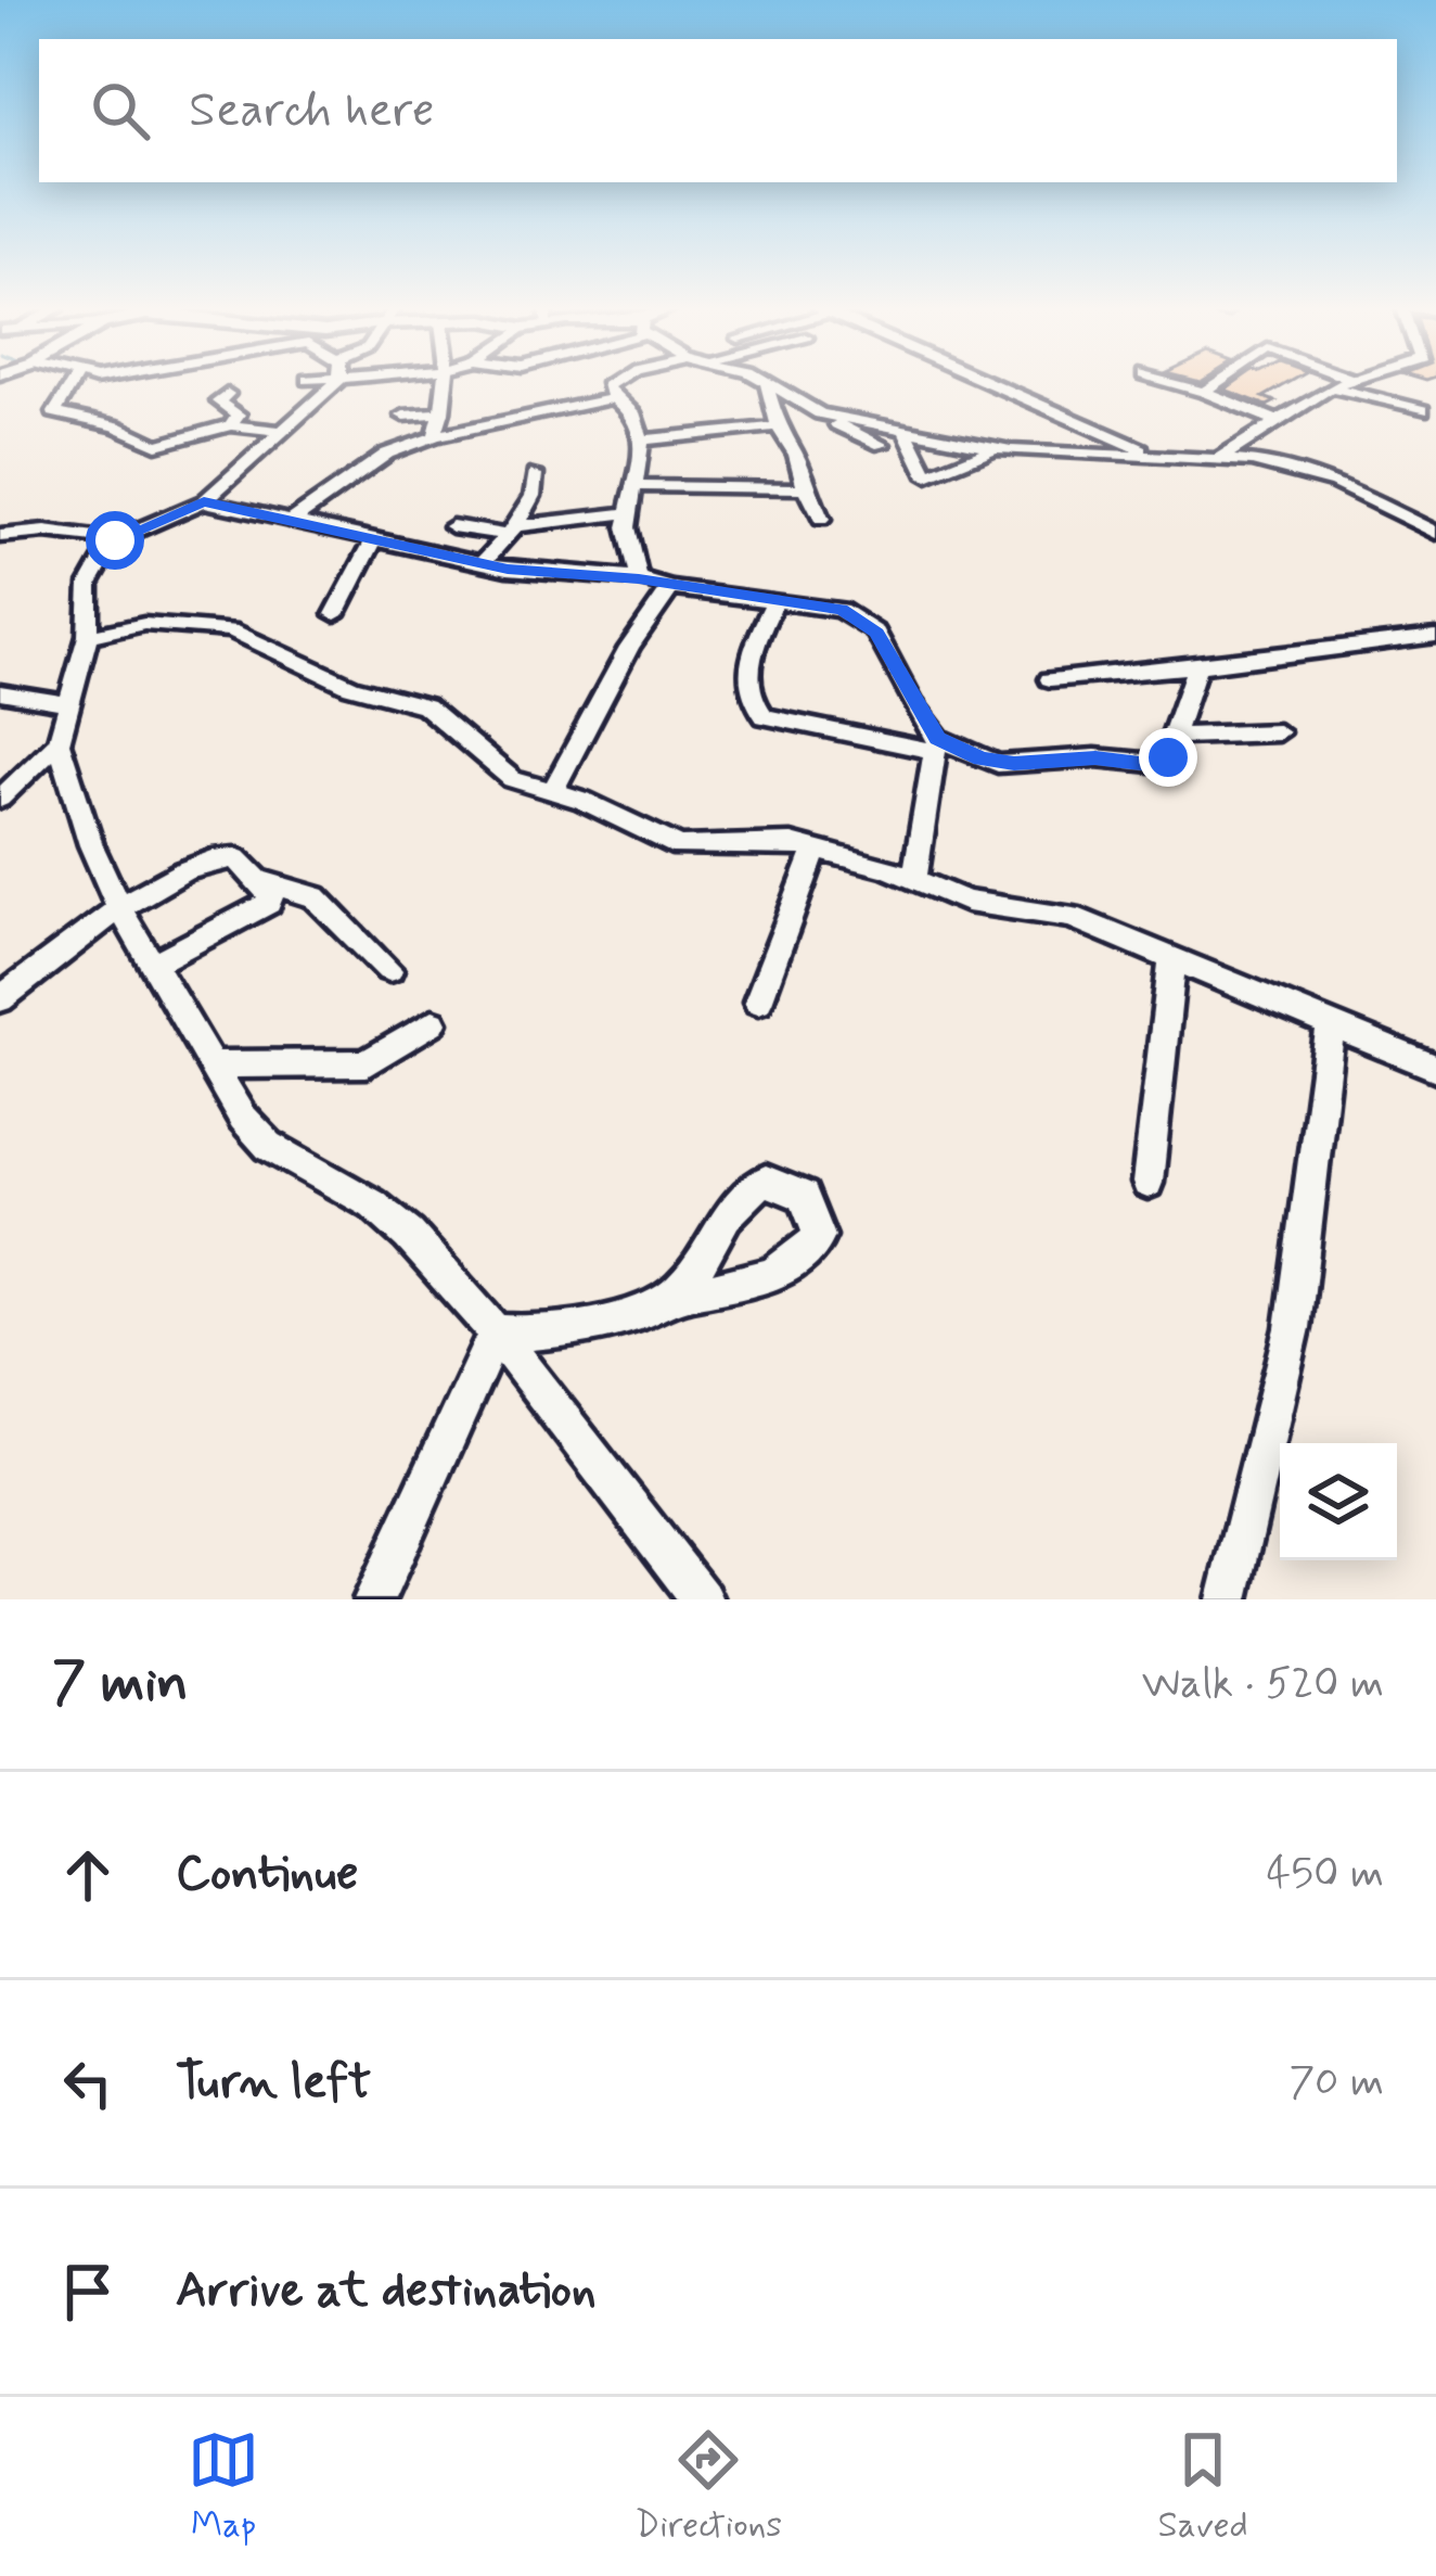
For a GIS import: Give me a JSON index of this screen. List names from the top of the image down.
{
  "page": {
    "search": "Search here",
    "heading": ["7 min", "Walk · 520 m"],
    "list": [
      ["Continue", "450 m"],
      ["Turn left", "70 m"],
      "Arrive at destination"
    ],
    "nav": ["Map", "Directions", "Saved"]
  }
}
